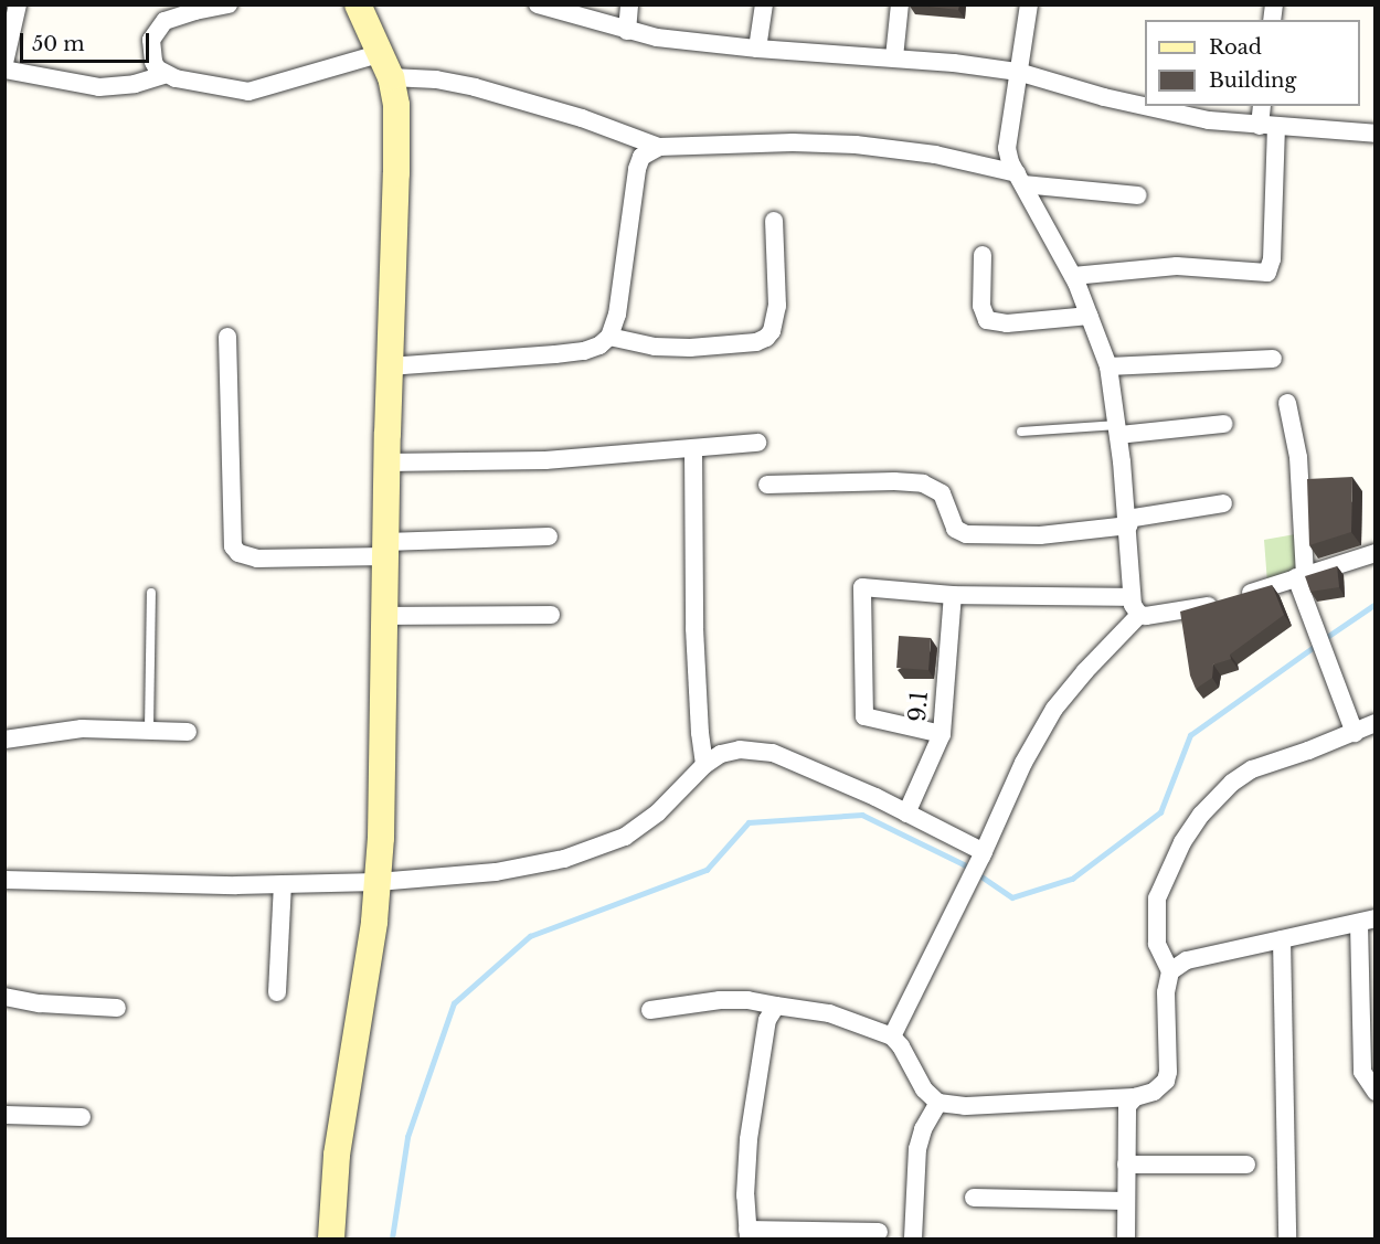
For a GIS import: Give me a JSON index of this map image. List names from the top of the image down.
{
  "streets": {
    "street": ["9.1"]
  },
  "legend": ["Road", "Building"],
  "scale_bar": "50 m"
}
